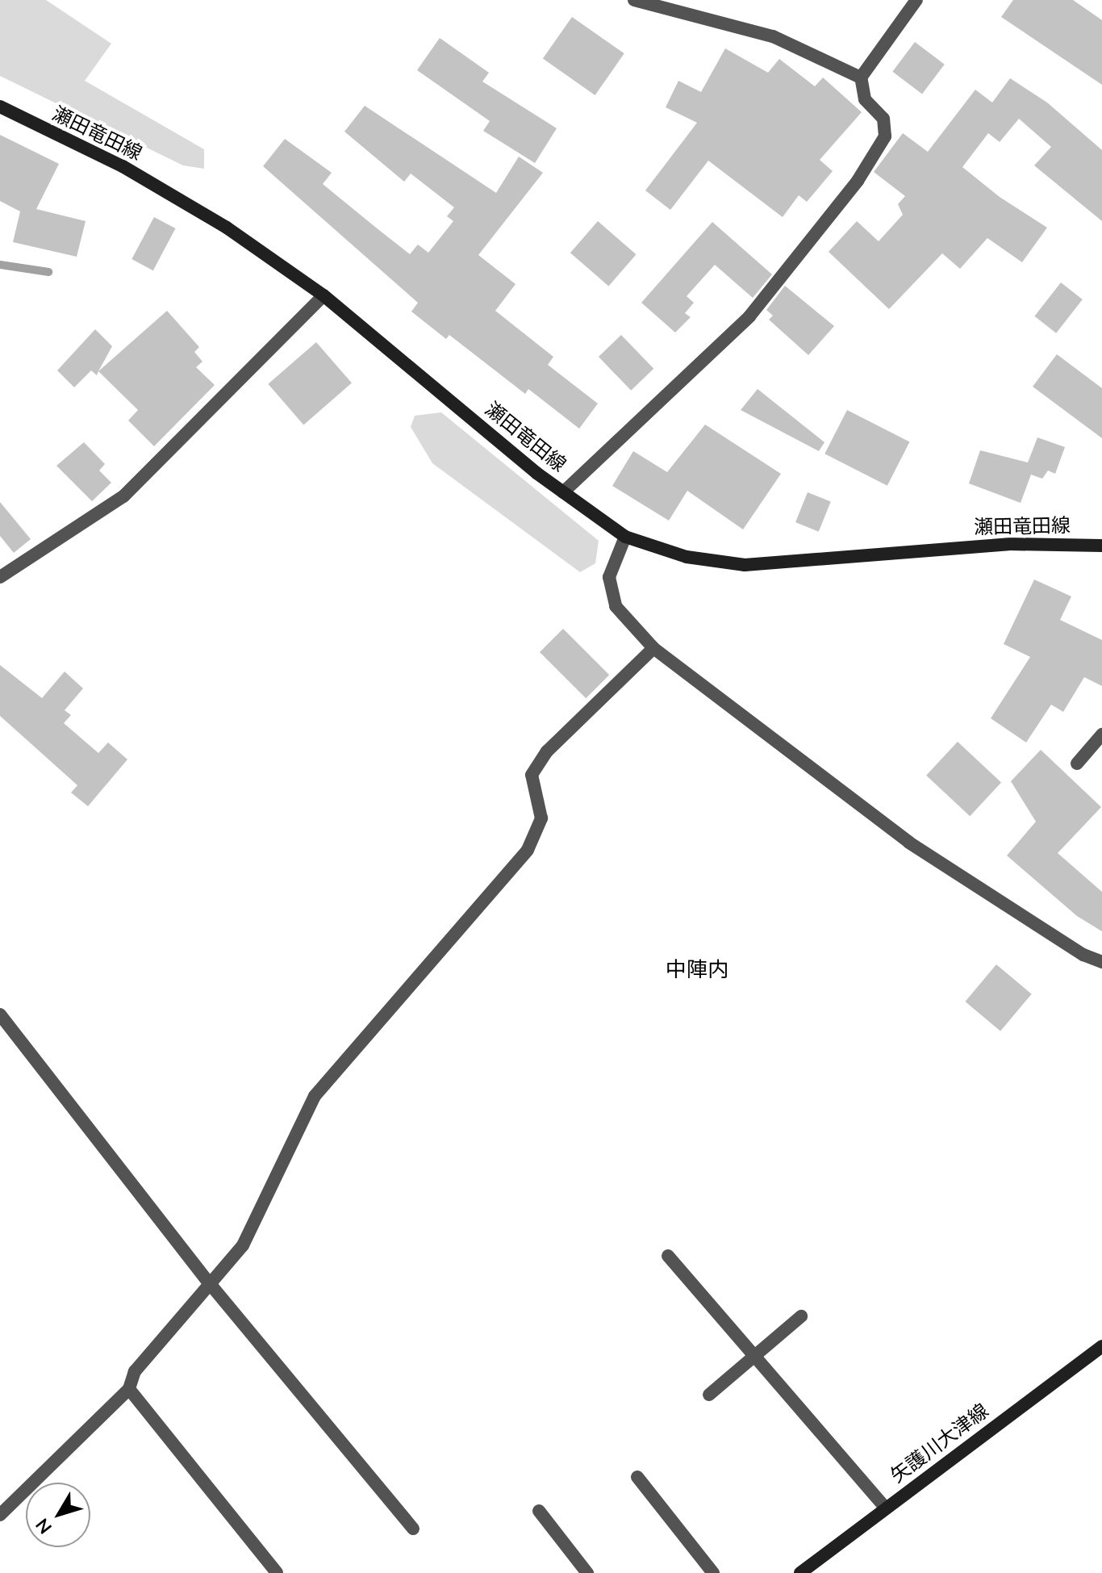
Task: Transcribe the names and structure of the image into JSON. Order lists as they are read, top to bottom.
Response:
{
  "streets": {
    "main road": ["瀬田竜田線", "矢護川大津線"]
  },
  "districts": ["中陣内"],
  "north": "bottom left"
}
